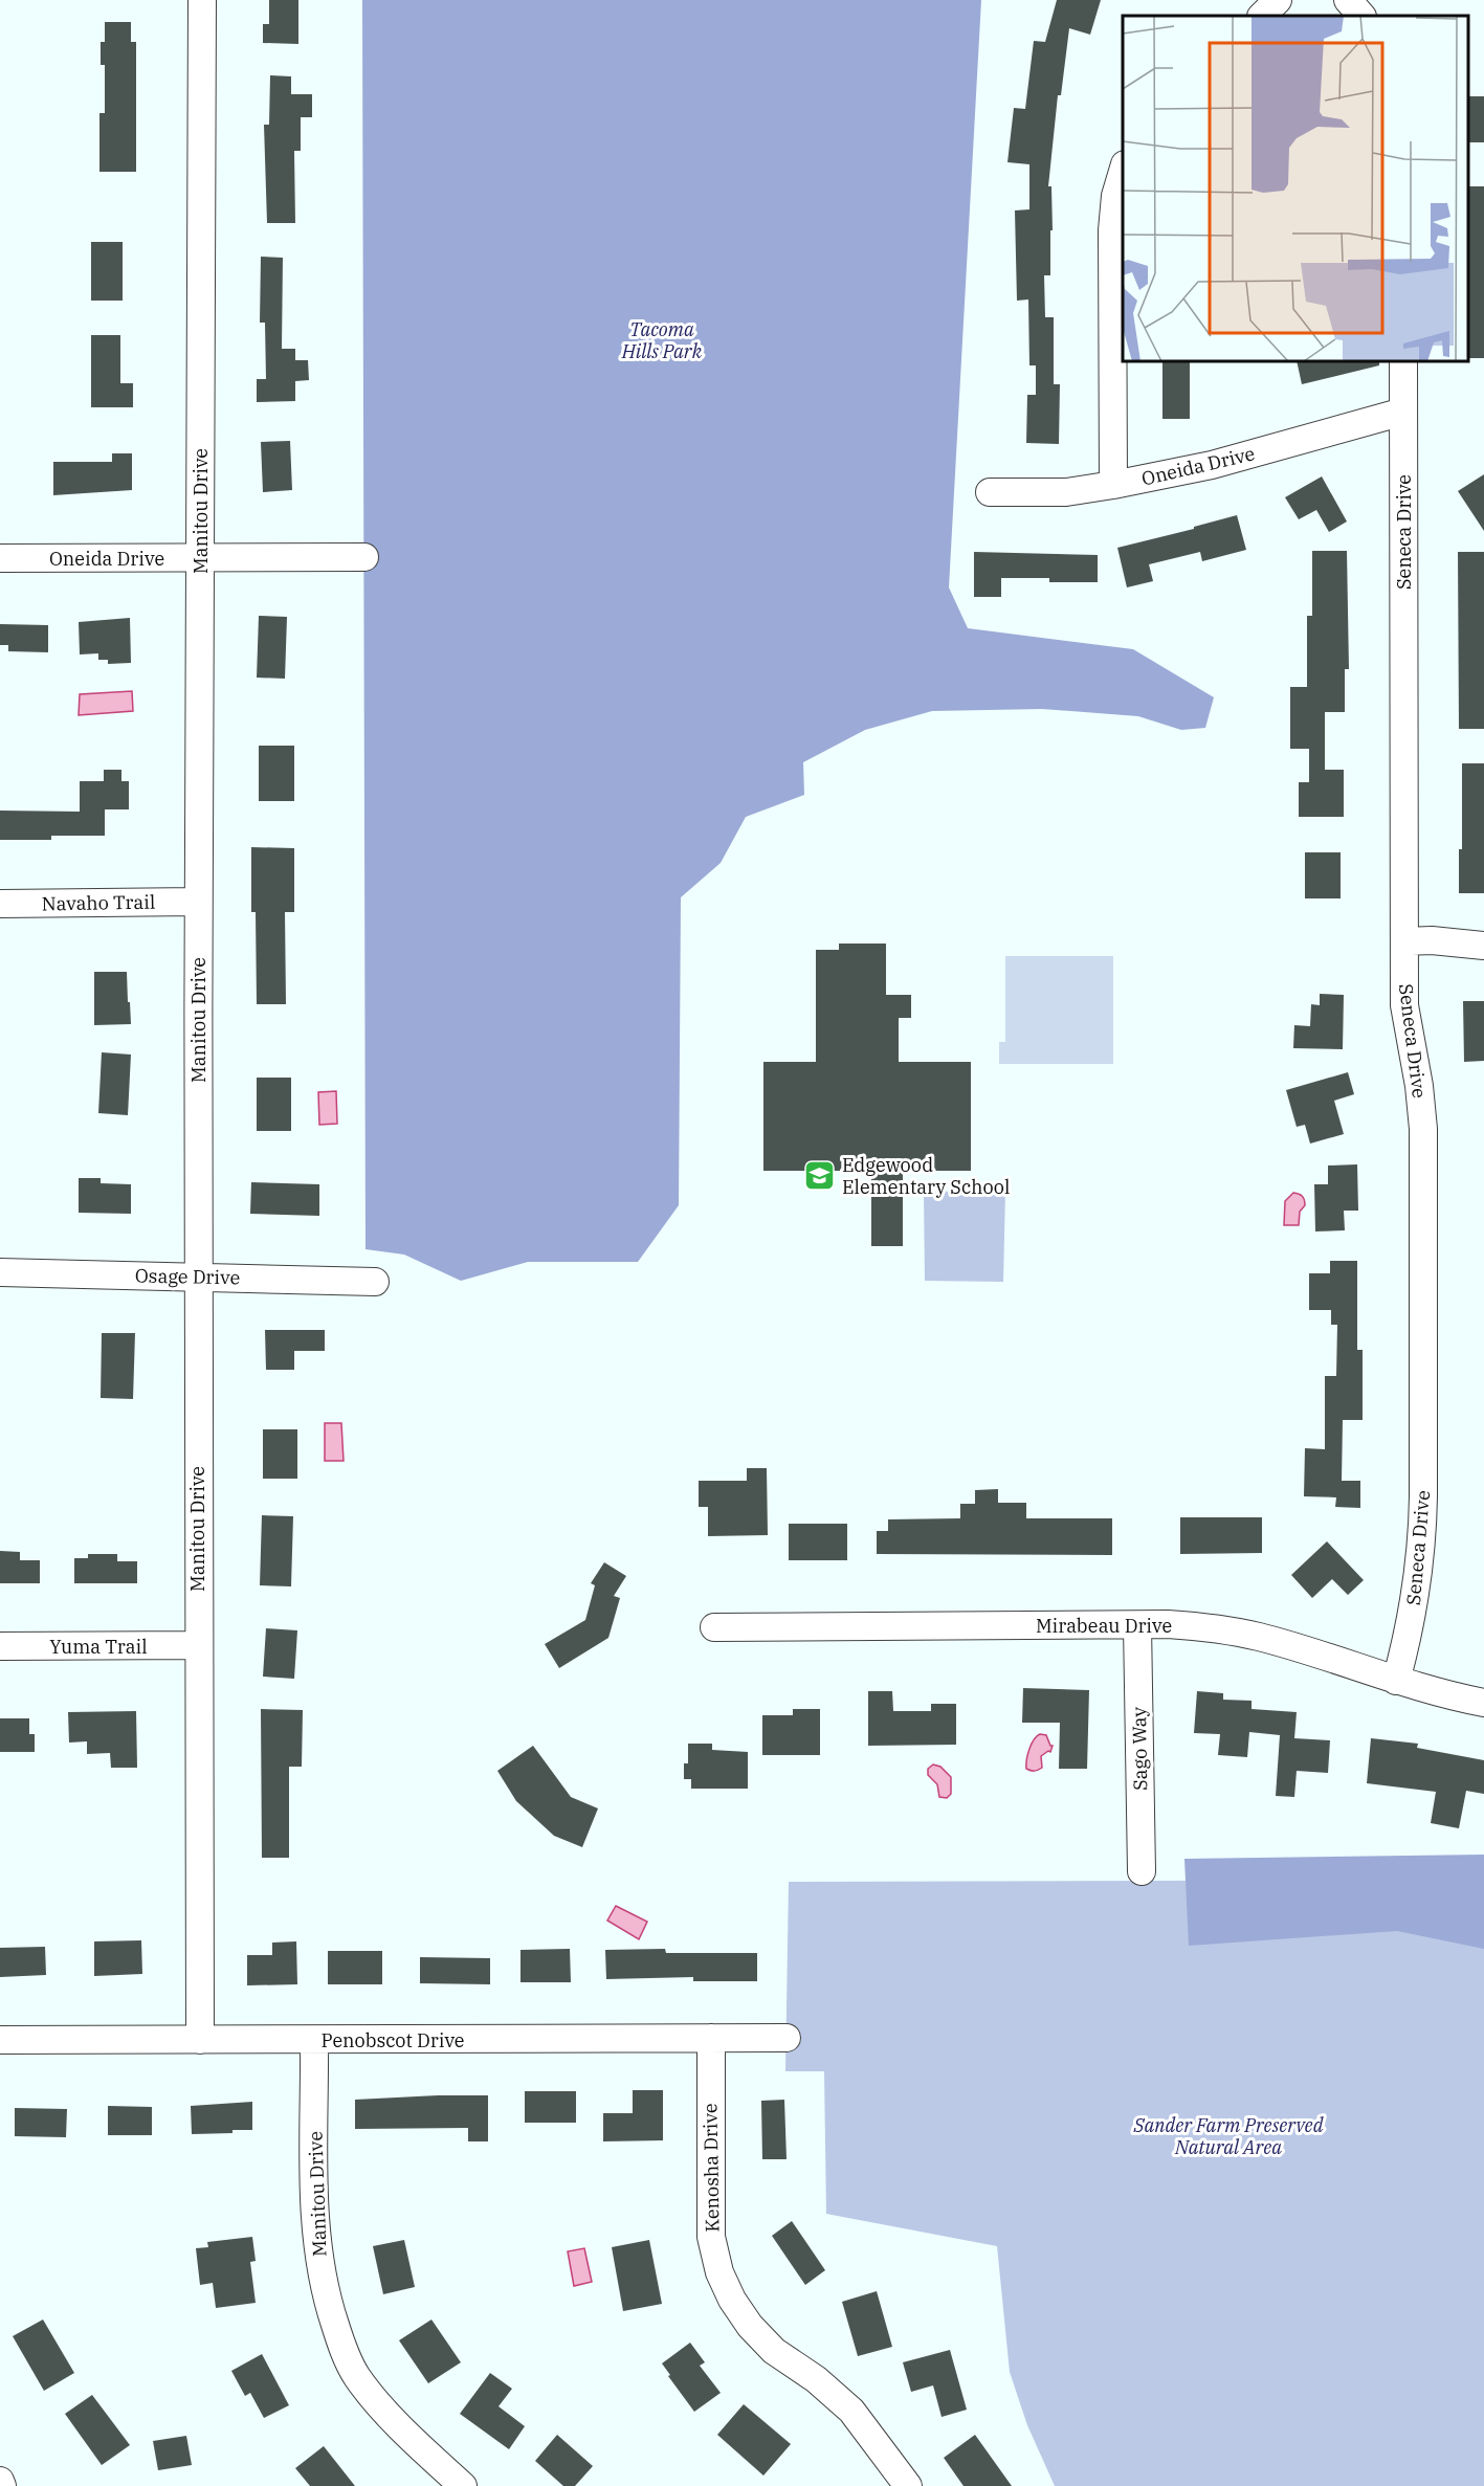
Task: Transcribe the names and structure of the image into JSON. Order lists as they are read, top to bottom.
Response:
{
  "streets": {
    "street": [
      "Oneida Drive",
      "Manitou Drive",
      "Seneca Drive",
      "Navaho Trail",
      "Osage Drive",
      "Mirabeau Drive",
      "Yuma Trail",
      "Sago Way",
      "Penobscot Drive",
      "Kenosha Drive"
    ]
  },
  "crossings": [
    ["Oneida Drive", "Manitou Drive"],
    ["Oneida Drive", "Seneca Drive"],
    ["Manitou Drive", "Navaho Trail"],
    ["Manitou Drive", "Osage Drive"],
    ["Manitou Drive", "Yuma Trail"],
    ["Manitou Drive", "Penobscot Drive"],
    ["Seneca Drive", "Mirabeau Drive"],
    ["Mirabeau Drive", "Sago Way"],
    ["Penobscot Drive", "Kenosha Drive"]
  ],
  "parks": ["Tacoma Hills Park", "Sander Farm Preserved Natural Area"],
  "places": {
    "school or university": ["Edgewood Elementary School"]
  }
}
